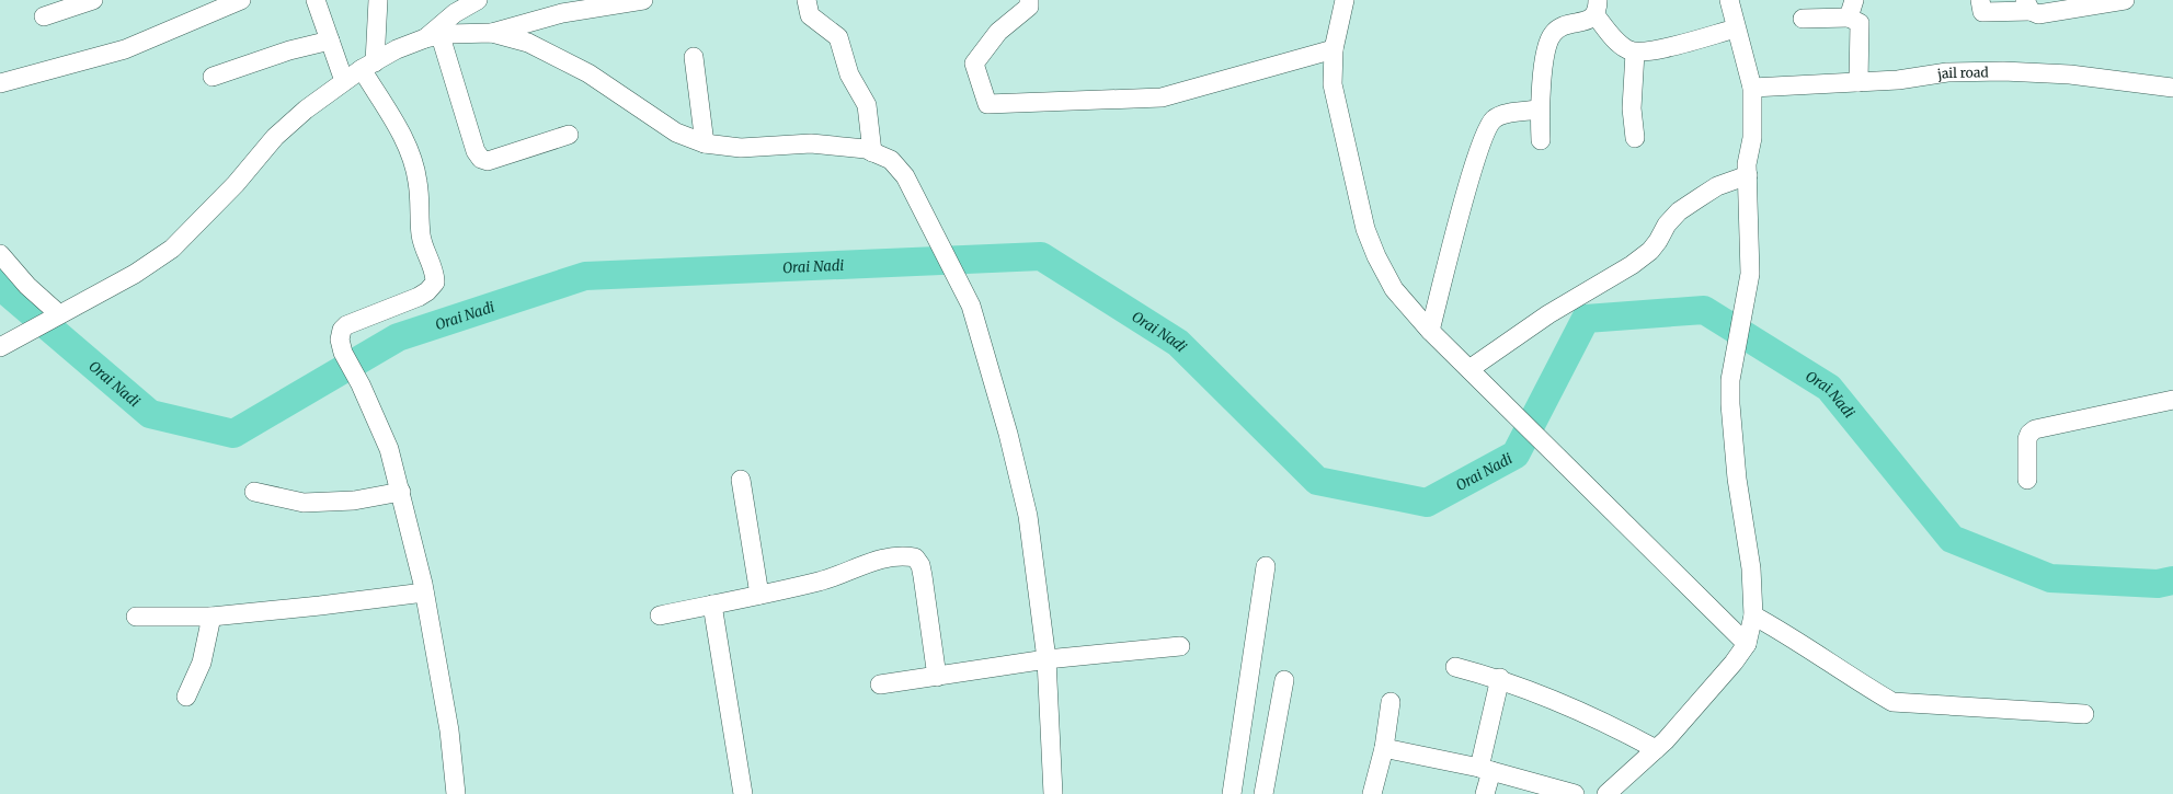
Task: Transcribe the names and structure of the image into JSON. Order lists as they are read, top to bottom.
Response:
{
  "streets": {
    "street": ["jail road"]
  },
  "water": ["Orai Nadi"]
}
